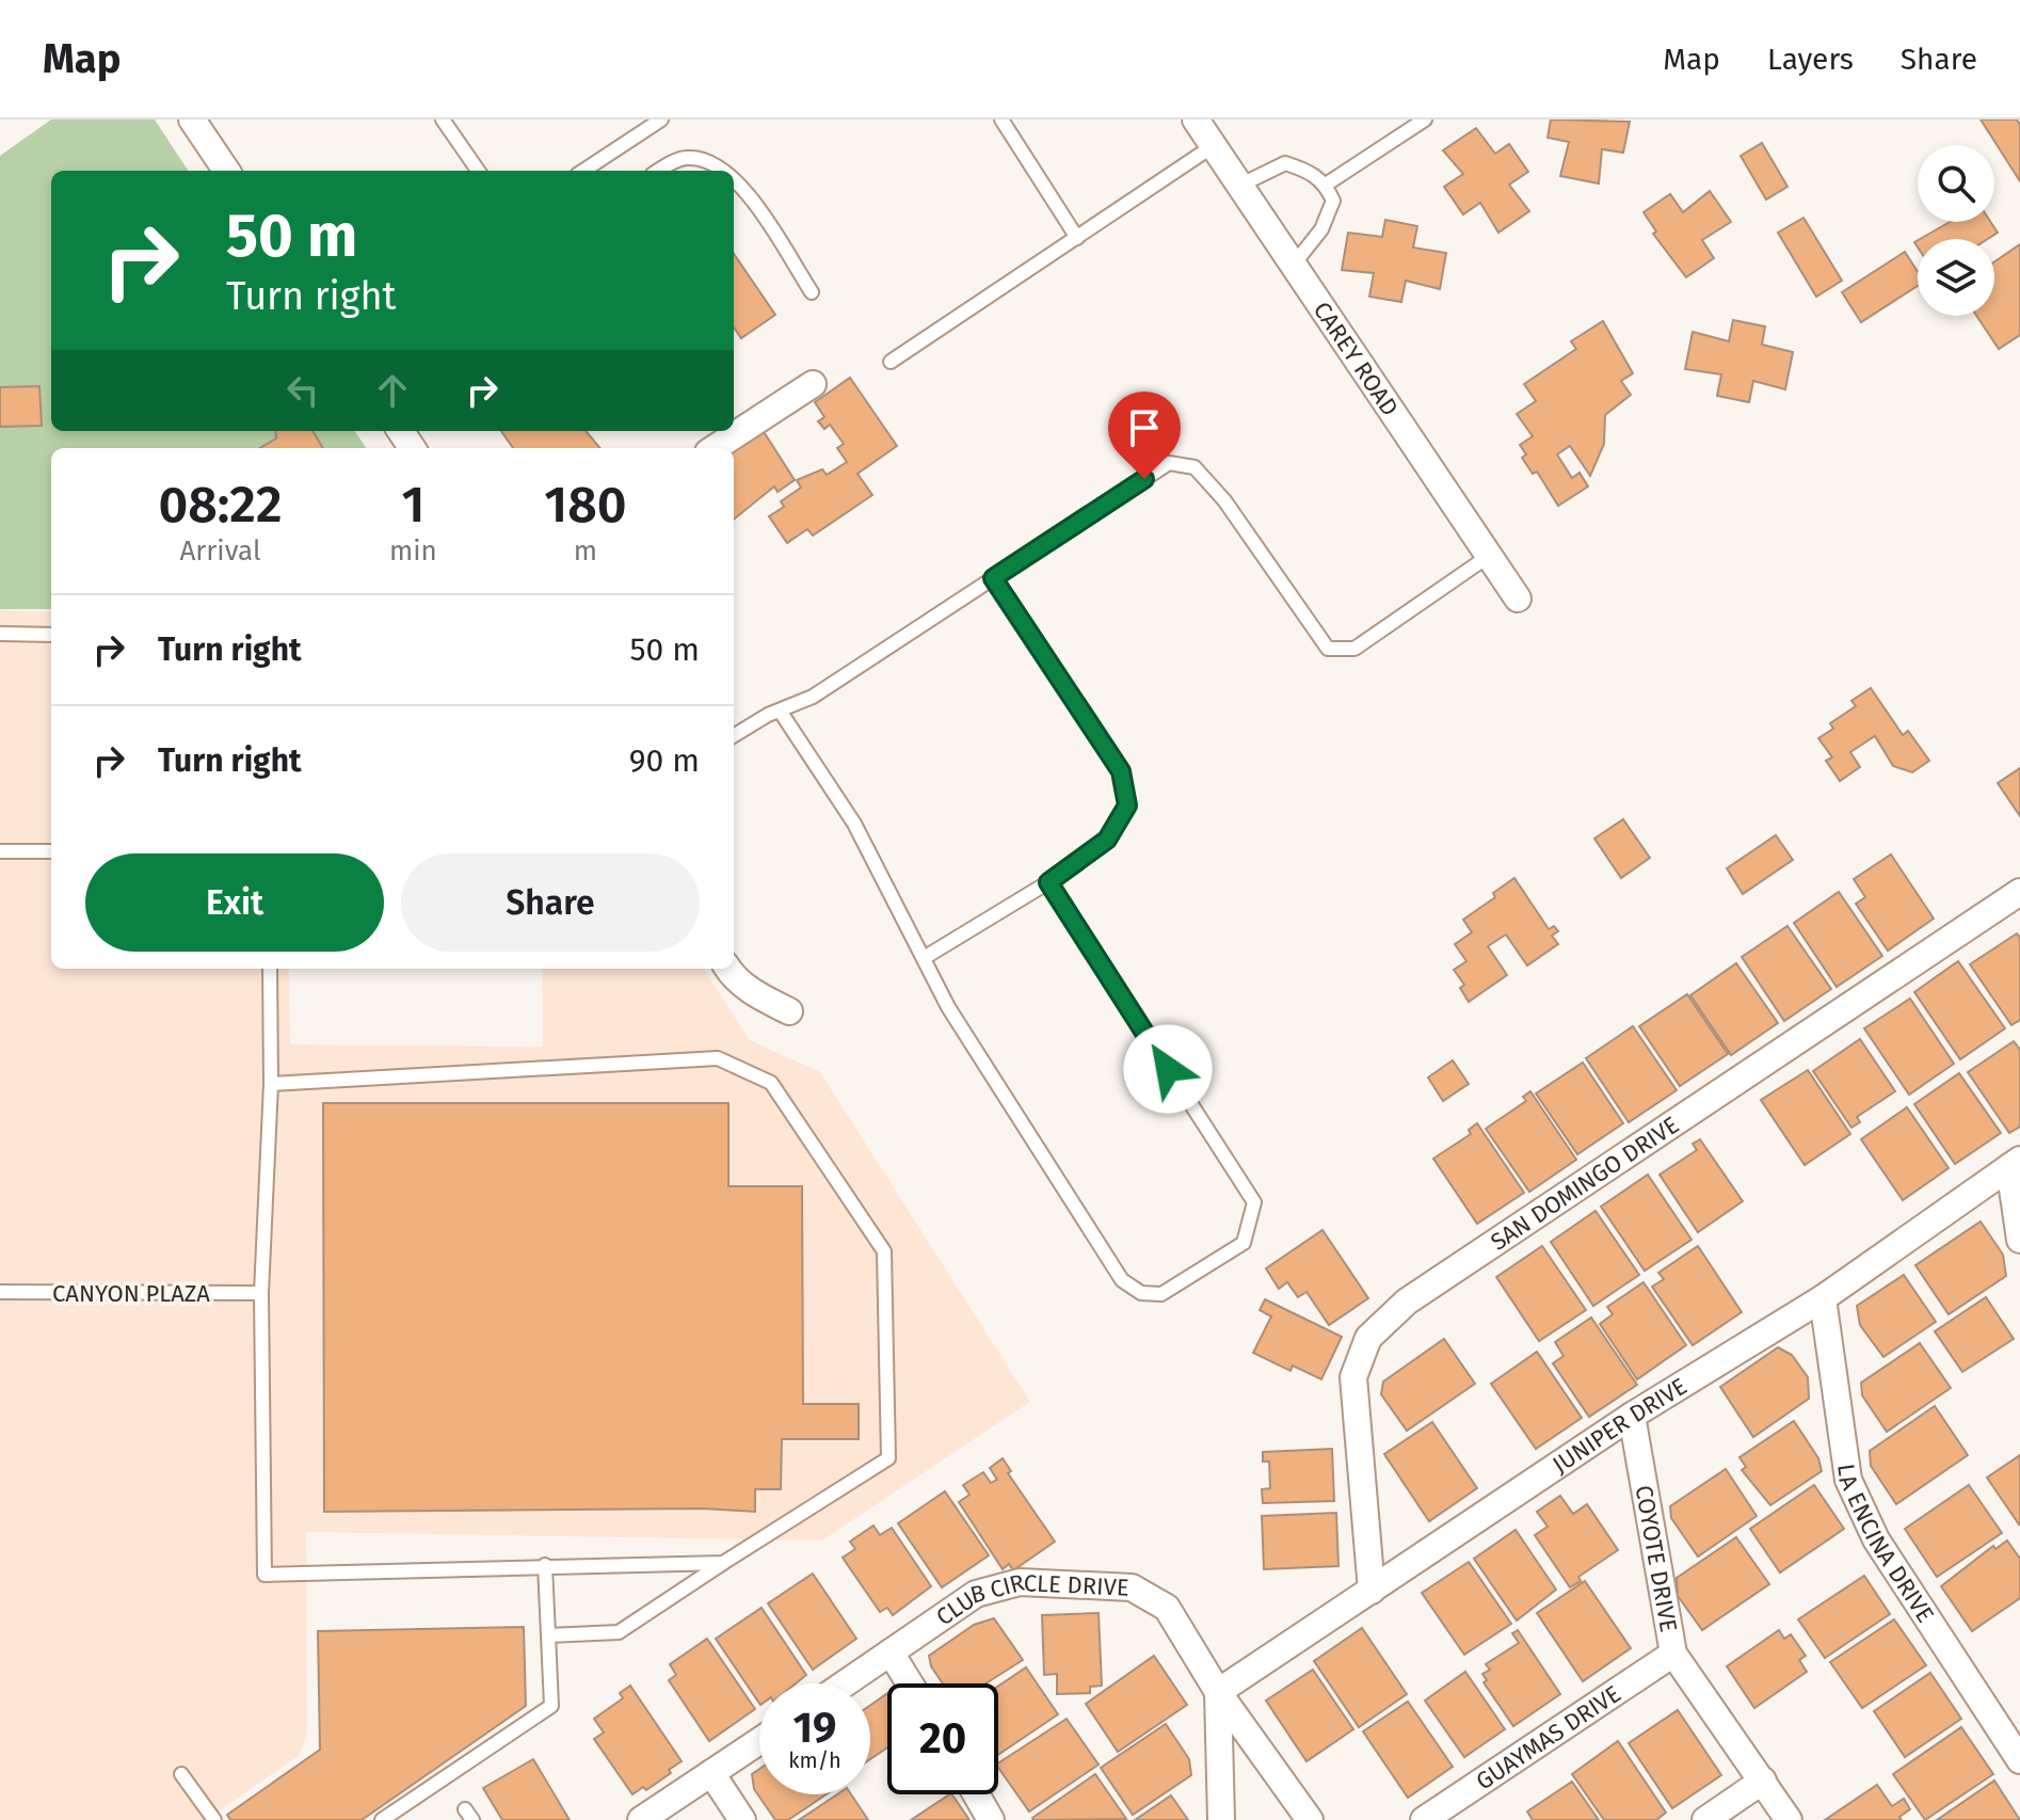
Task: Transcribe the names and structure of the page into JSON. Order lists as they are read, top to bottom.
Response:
{
  "streets": {
    "street": [
      "CAREY ROAD",
      "SAN DOMINGO DRIVE",
      "JUNIPER DRIVE",
      "LA ENCINA DRIVE",
      "COYOTE DRIVE",
      "CLUB CIRCLE DRIVE",
      "GUAYMAS DRIVE"
    ],
    "lane": ["CANYON PLAZA"]
  },
  "crossings": [
    ["SAN DOMINGO DRIVE", "JUNIPER DRIVE"],
    ["JUNIPER DRIVE", "LA ENCINA DRIVE"],
    ["JUNIPER DRIVE", "COYOTE DRIVE"],
    ["JUNIPER DRIVE", "CLUB CIRCLE DRIVE"],
    ["COYOTE DRIVE", "GUAYMAS DRIVE"]
  ],
  "page": {
    "header": "Map",
    "nav": ["Map", "Layers", "Share"],
    "turn": ["50 m", "Turn right"],
    "eta": [
      "08:22",
      "Arrival",
      "1",
      "min",
      "180",
      "m"
    ],
    "list": [
      {
        "name": "Turn right",
        "value": "50 m"
      },
      {
        "name": "Turn right",
        "value": "90 m"
      }
    ],
    "buttons": ["Exit", "Share"],
    "speed": "19 km/h",
    "limit": "20"
  }
}
